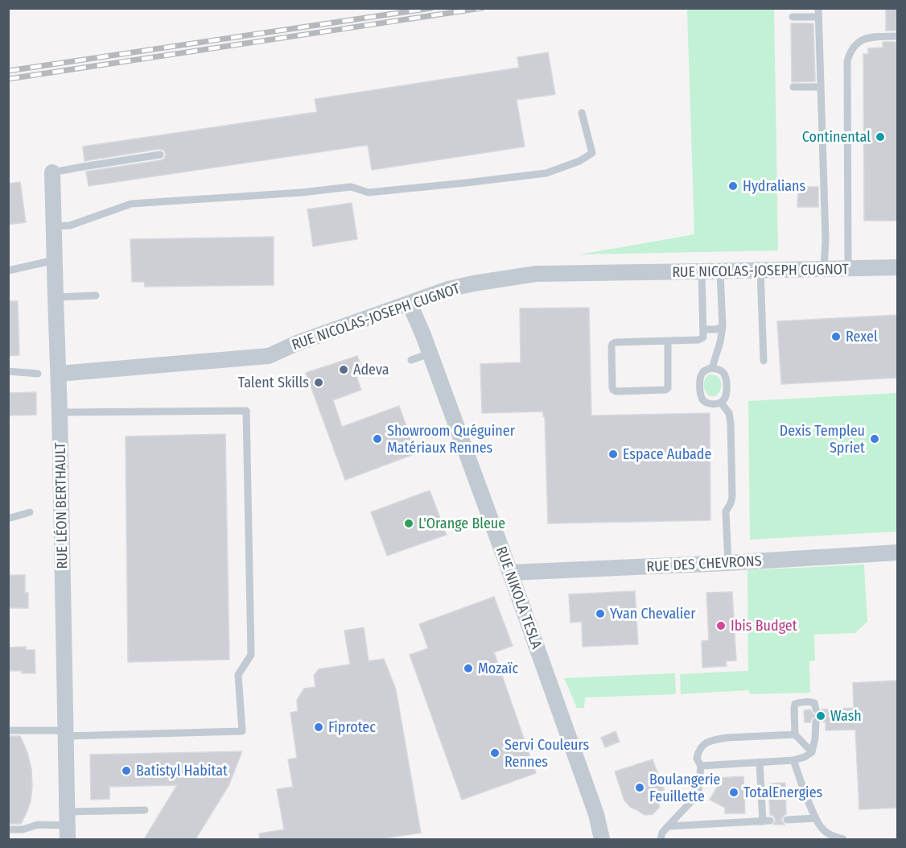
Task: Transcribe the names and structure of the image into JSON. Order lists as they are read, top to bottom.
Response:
{
  "streets": {
    "street": [
      "RUE NICOLAS-JOSEPH CUGNOT",
      "RUE LÉON BERTHAULT",
      "RUE DES CHEVRONS",
      "RUE NIKOLA TESLA"
    ]
  },
  "crossings": [
    ["RUE NICOLAS-JOSEPH CUGNOT", "RUE LÉON BERTHAULT"],
    ["RUE NICOLAS-JOSEPH CUGNOT", "RUE NIKOLA TESLA"],
    ["RUE DES CHEVRONS", "RUE NIKOLA TESLA"]
  ],
  "places": [
    "Continental",
    "Hydralians",
    "Rexel",
    "Adeva",
    "Talent Skills",
    "Showroom Quéguiner Matériaux Rennes",
    "Dexis Templeu Spriet",
    "Espace Aubade",
    "L'Orange Bleue",
    "Yvan Chevalier",
    "Ibis Budget",
    "Mozaïc",
    "Wash",
    "Fiprotec",
    "Servi Couleurs Rennes",
    "Batistyl Habitat",
    "Boulangerie Feuillette",
    "TotalEnergies"
  ]
}
